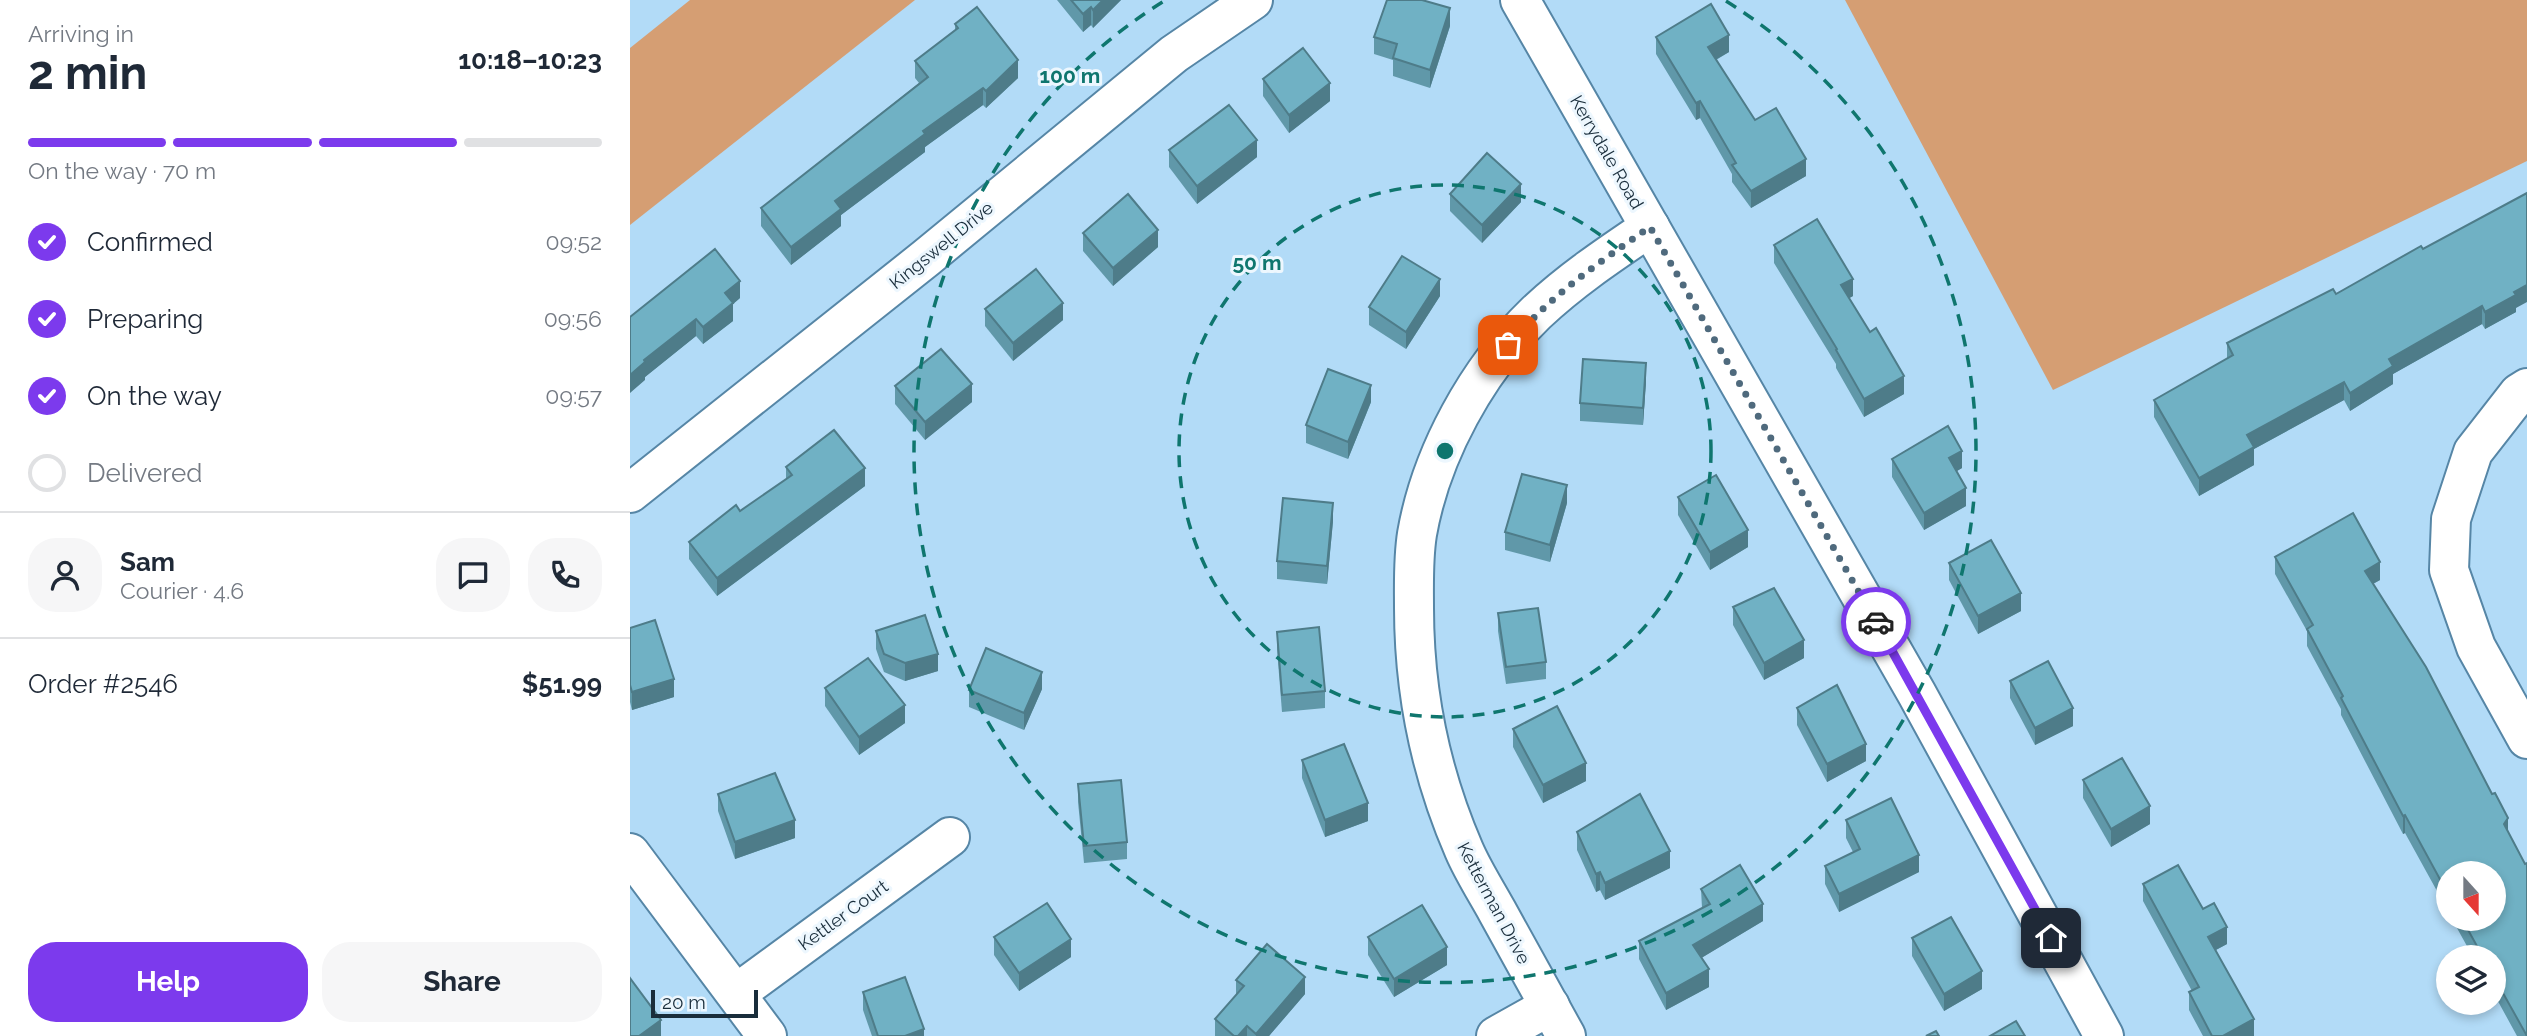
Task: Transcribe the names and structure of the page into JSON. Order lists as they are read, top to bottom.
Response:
{
  "streets": {
    "street": [
      "Kerrydale Road",
      "Kingswell Drive",
      "Ketterman Drive",
      "Kettler Court"
    ]
  },
  "crossings": [
    ["Kerrydale Road", "Ketterman Drive"]
  ],
  "scale_bar": "20 m",
  "north": "bottom",
  "page": {
    "heading": ["2 min", "Arriving in", "10:18–10:23"],
    "panel": [
      "Sam",
      "Courier · 4.6",
      "Order #2546",
      "$51.99"
    ],
    "bar": "On the way · 70 m",
    "list": [
      ["Confirmed", "09:52"],
      ["Preparing", "09:56"],
      ["On the way", "09:57"],
      "Delivered"
    ],
    "buttons": ["Help", "Share"],
    "scale": "20 m"
  },
  "rings": ["100 m", "50 m"]
}
